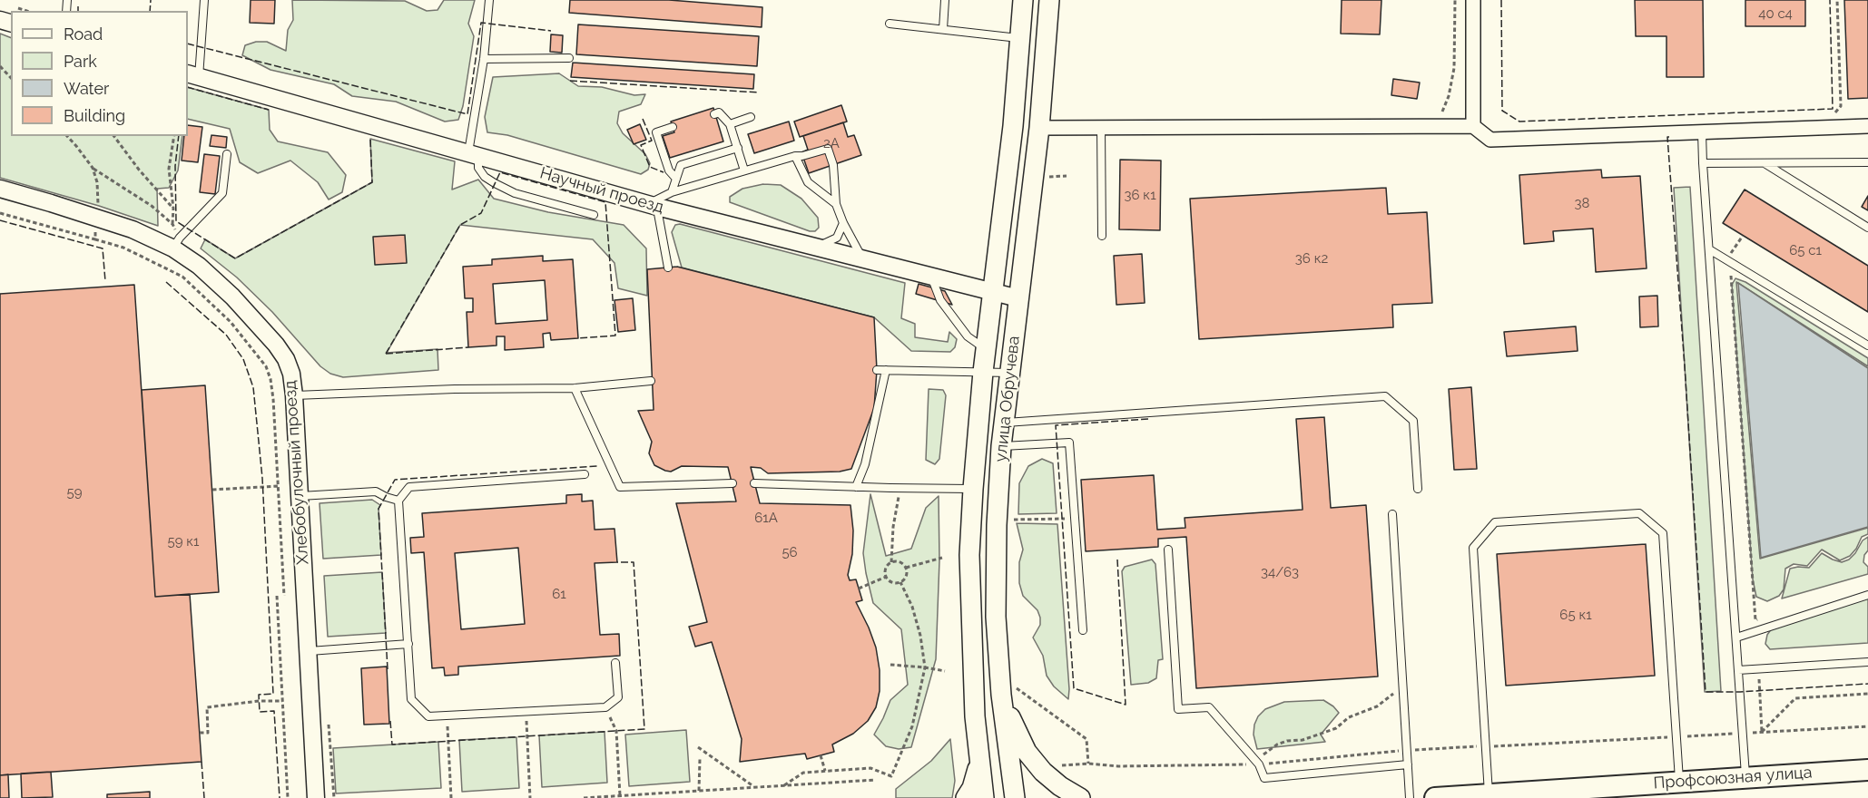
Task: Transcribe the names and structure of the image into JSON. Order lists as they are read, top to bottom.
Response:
{
  "streets": {
    "main road": ["улица Обручева", "Профсоюзная улица"],
    "street": ["Научный проезд", "Хлебобулочный проезд"]
  },
  "crossings": [
    ["Научный проезд", "улица Обручева"]
  ],
  "house_numbers": [
    "40 с4",
    "2А",
    "36 к1",
    "38",
    "65 с1",
    "36 к2",
    "59",
    "61А",
    "59 к1",
    "56",
    "34/63",
    "61",
    "65 к1"
  ],
  "legend": [
    "Road",
    "Park",
    "Water",
    "Building"
  ]
}
